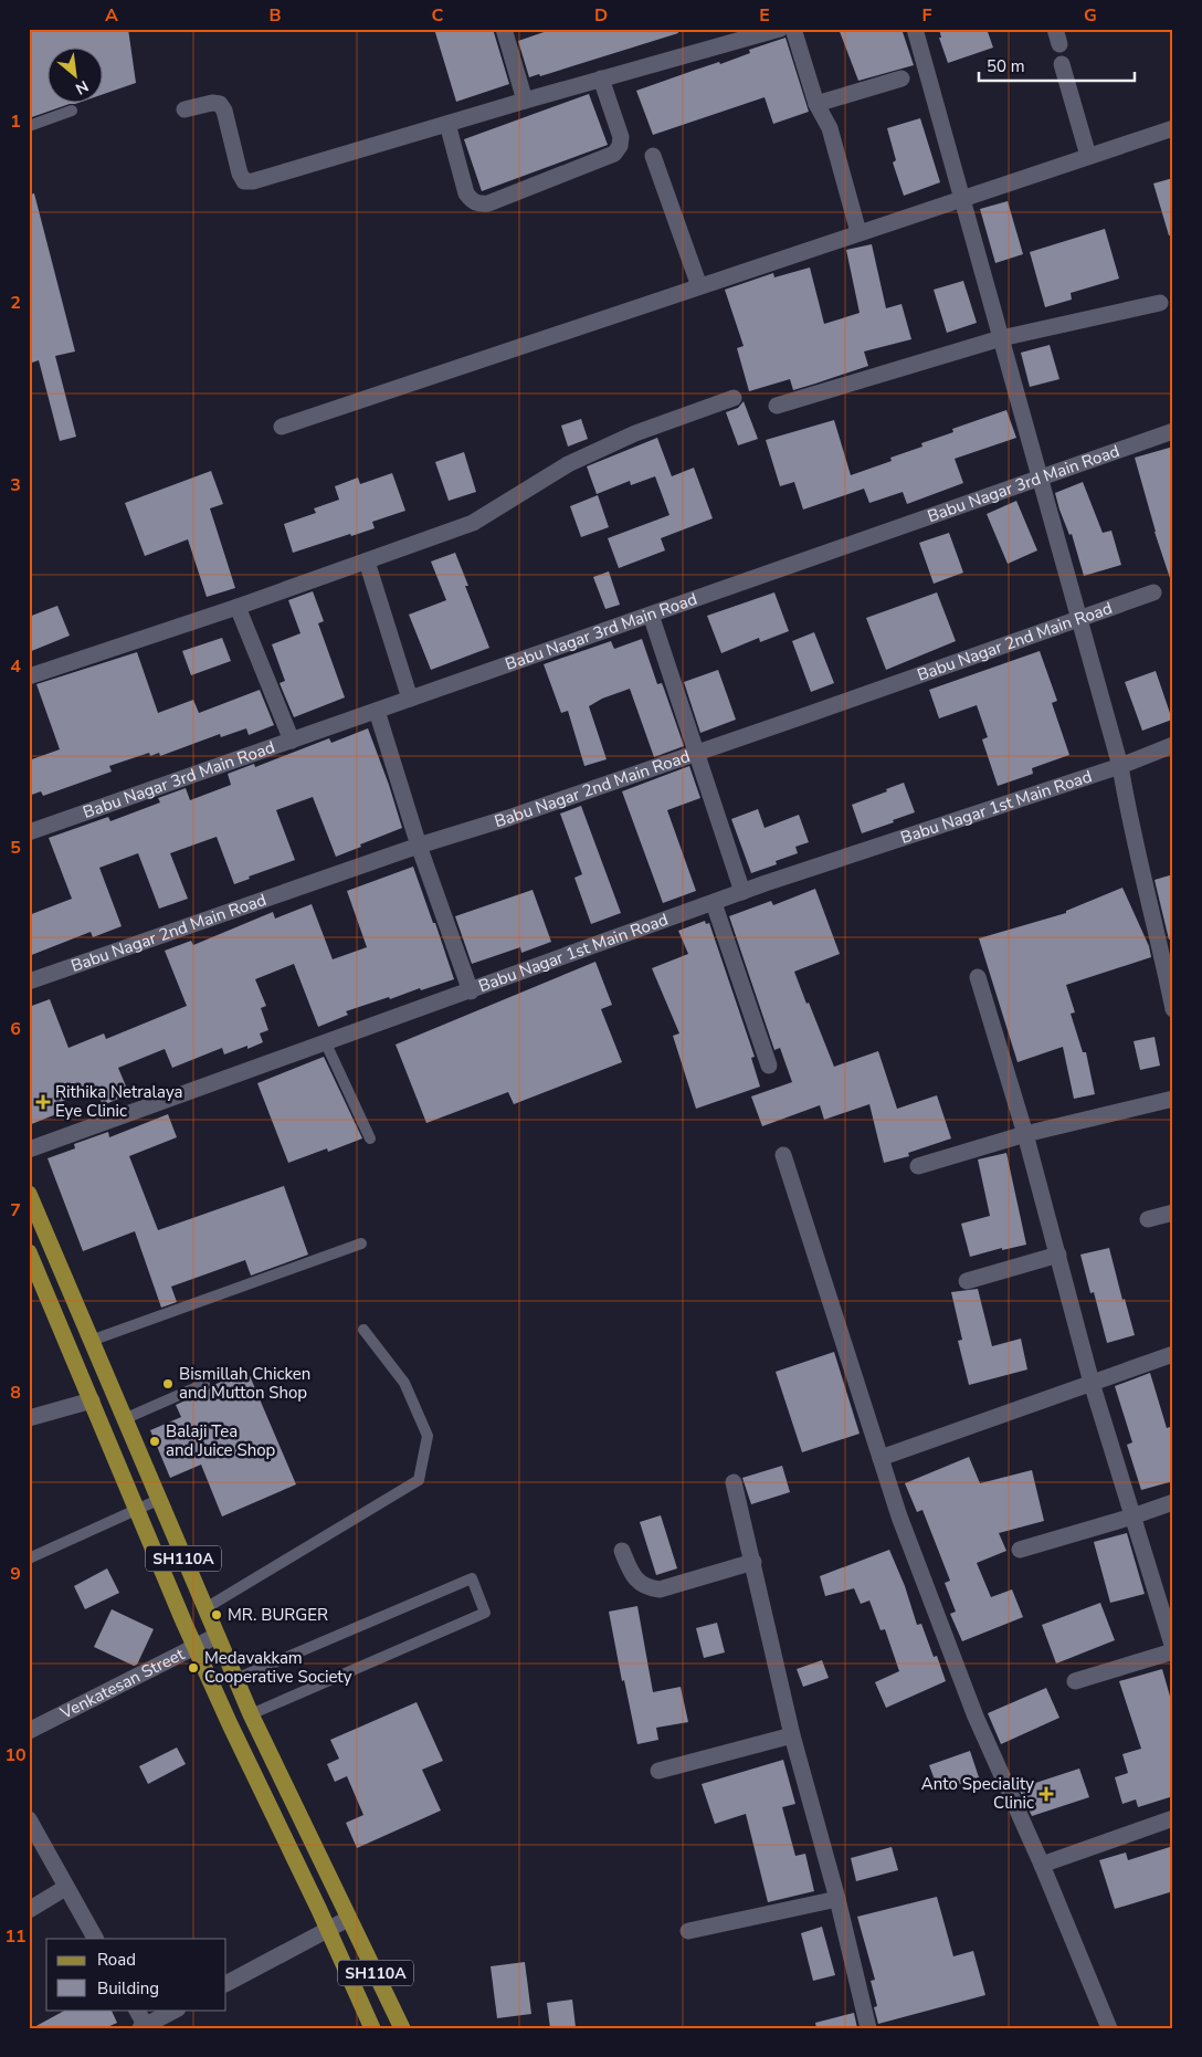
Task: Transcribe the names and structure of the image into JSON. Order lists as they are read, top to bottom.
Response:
{
  "streets": {
    "main road": ["SH110A"],
    "street": [
      "Babu Nagar 3rd Main Road",
      "Babu Nagar 2nd Main Road",
      "Babu Nagar 1st Main Road",
      "Venkatesan Street"
    ]
  },
  "crossings": [
    ["SH110A", "Venkatesan Street"]
  ],
  "places": {
    "health": ["Rithika Netralaya Eye Clinic", "Anto Speciality Clinic"],
    "other": [
      "Bismillah Chicken and Mutton Shop",
      "Balaji Tea and Juice Shop",
      "MR. BURGER",
      "Medavakkam Cooperative Society"
    ]
  },
  "legend": ["Road", "Building"],
  "scale_bar": "50 m",
  "north": "bottom right",
  "grid": {
    "columns": [
      "A",
      "B",
      "C",
      "D",
      "E",
      "F",
      "G"
    ],
    "rows": [
      "1",
      "2",
      "3",
      "4",
      "5",
      "6",
      "7",
      "8",
      "9",
      "10",
      "11"
    ]
  }
}
